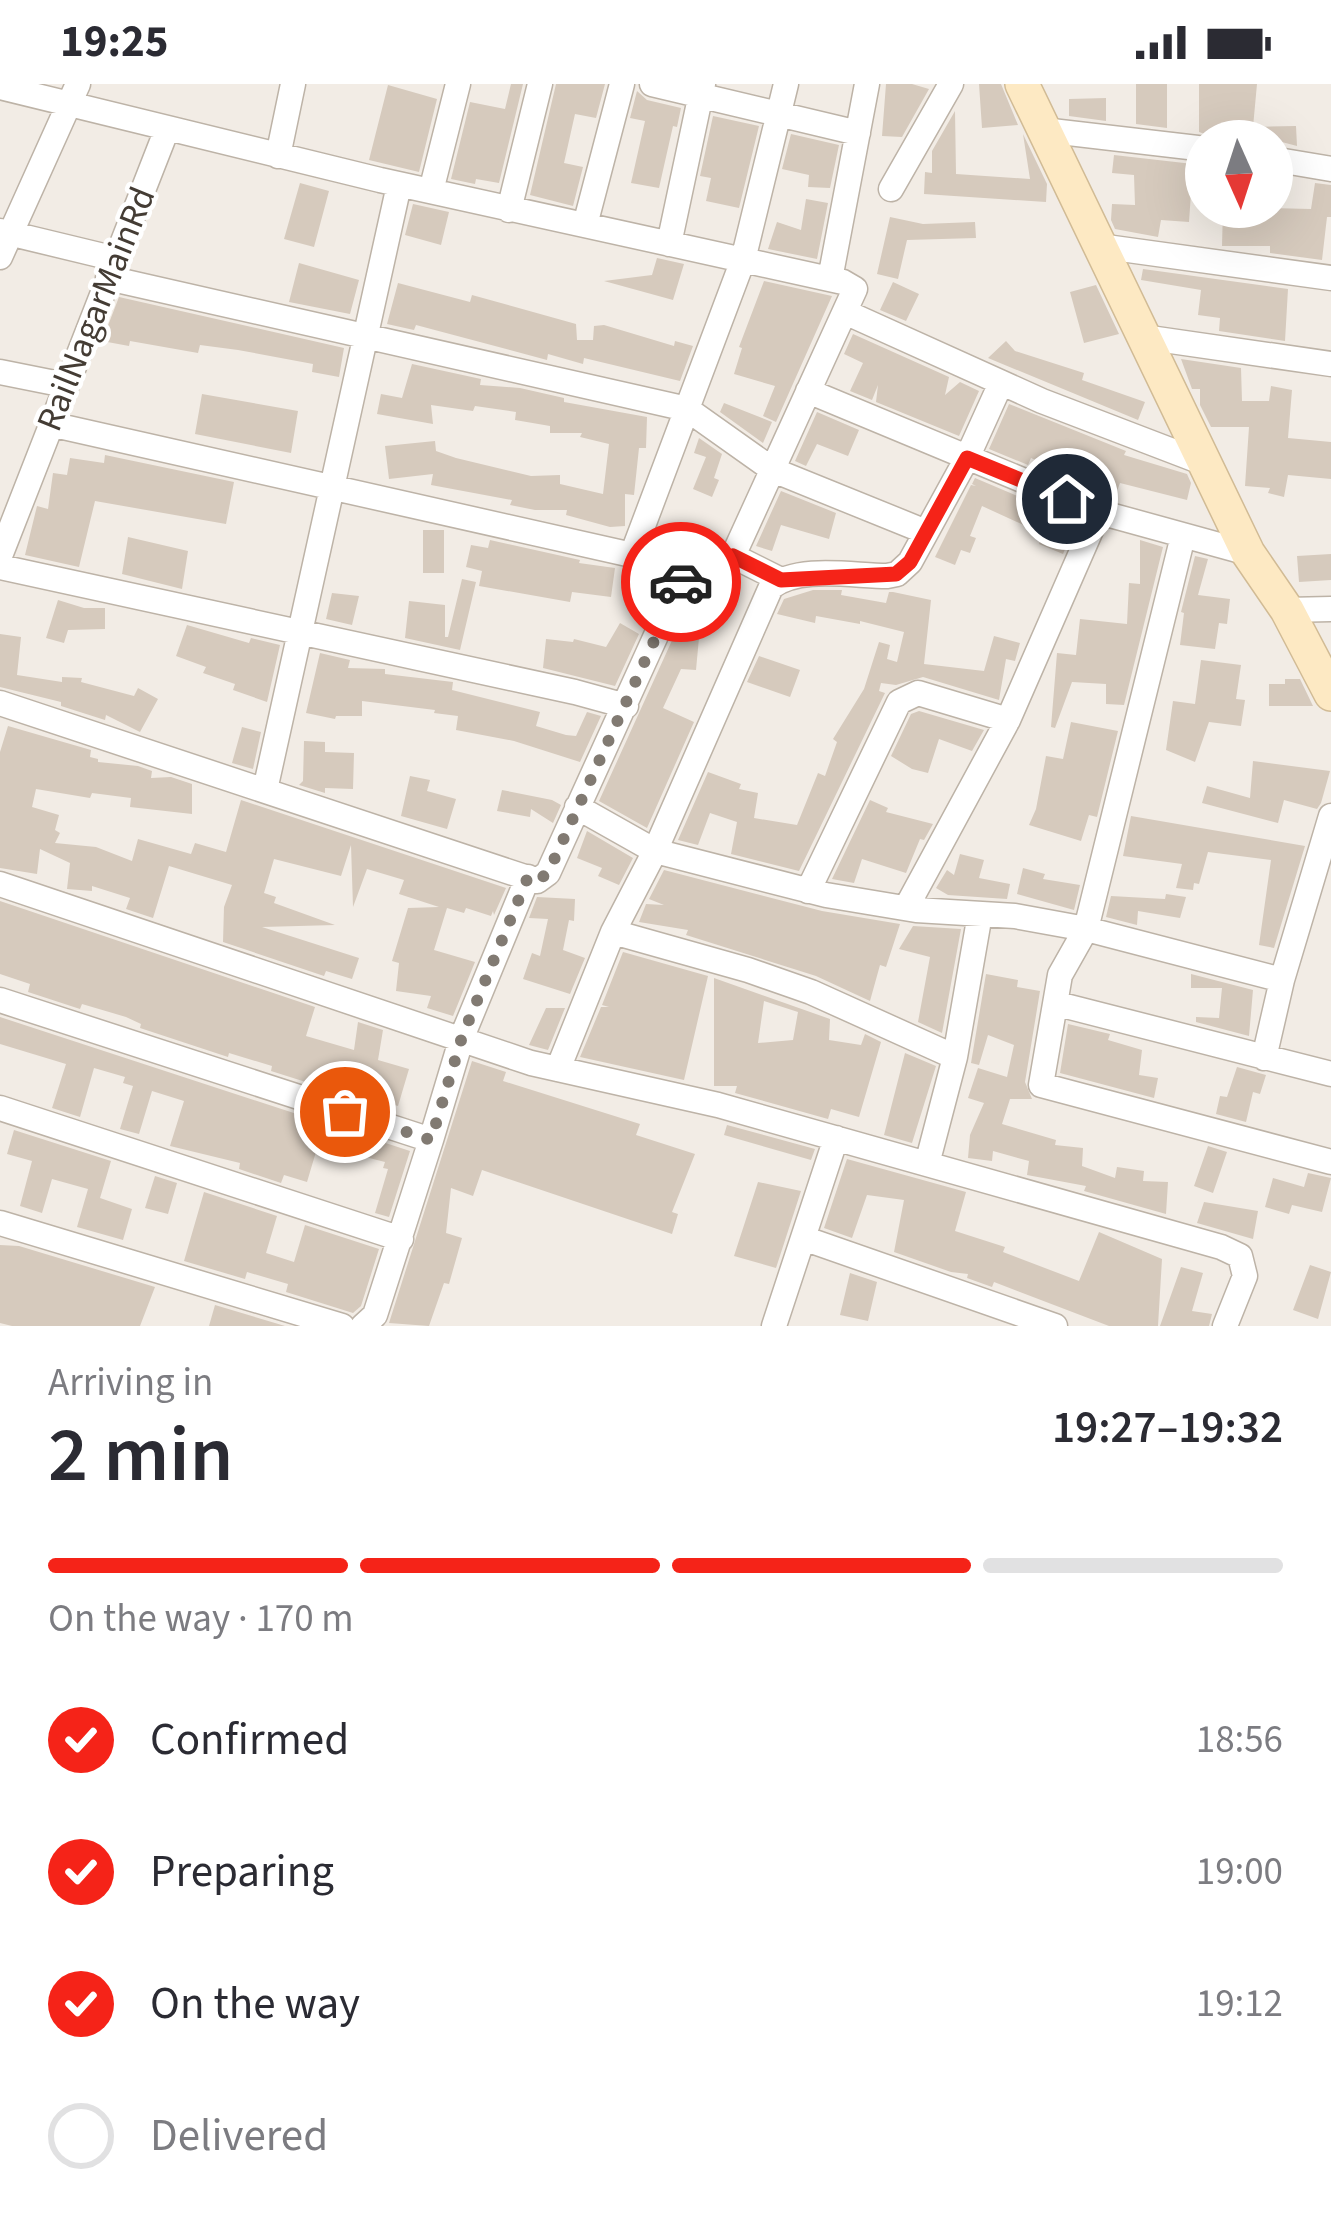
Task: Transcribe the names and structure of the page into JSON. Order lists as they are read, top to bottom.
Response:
{
  "streets": {
    "street": ["RailNagarMainRd"]
  },
  "north": "bottom",
  "page": {
    "status": "19:25",
    "heading": ["2 min", "Arriving in", "19:27–19:32"],
    "bar": "On the way · 170 m",
    "list": [
      ["Confirmed", "18:56"],
      ["Preparing", "19:00"],
      ["On the way", "19:12"],
      "Delivered"
    ]
  }
}
